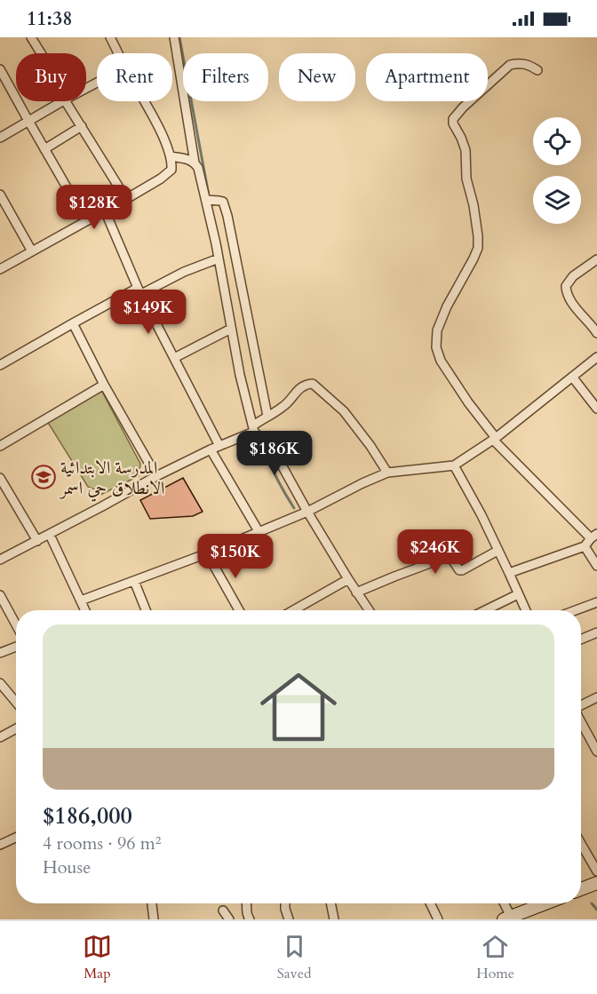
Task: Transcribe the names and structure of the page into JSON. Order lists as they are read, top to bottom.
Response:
{
  "places": {
    "school or university": ["المدرسة الابتدائية الانطلاق حي اسمر"]
  },
  "page": {
    "status": "11:38",
    "chip": [
      "Buy",
      "Rent",
      "Filters",
      "New",
      "Apartment"
    ],
    "price": [
      "$128K",
      "$149K",
      "$186K",
      "$246K",
      "$150K"
    ],
    "list": [
      {
        "name": "$186,000",
        "note": "4 rooms · 96 m² · House"
      }
    ],
    "tabs": ["Map", "Saved", "Home"]
  }
}
